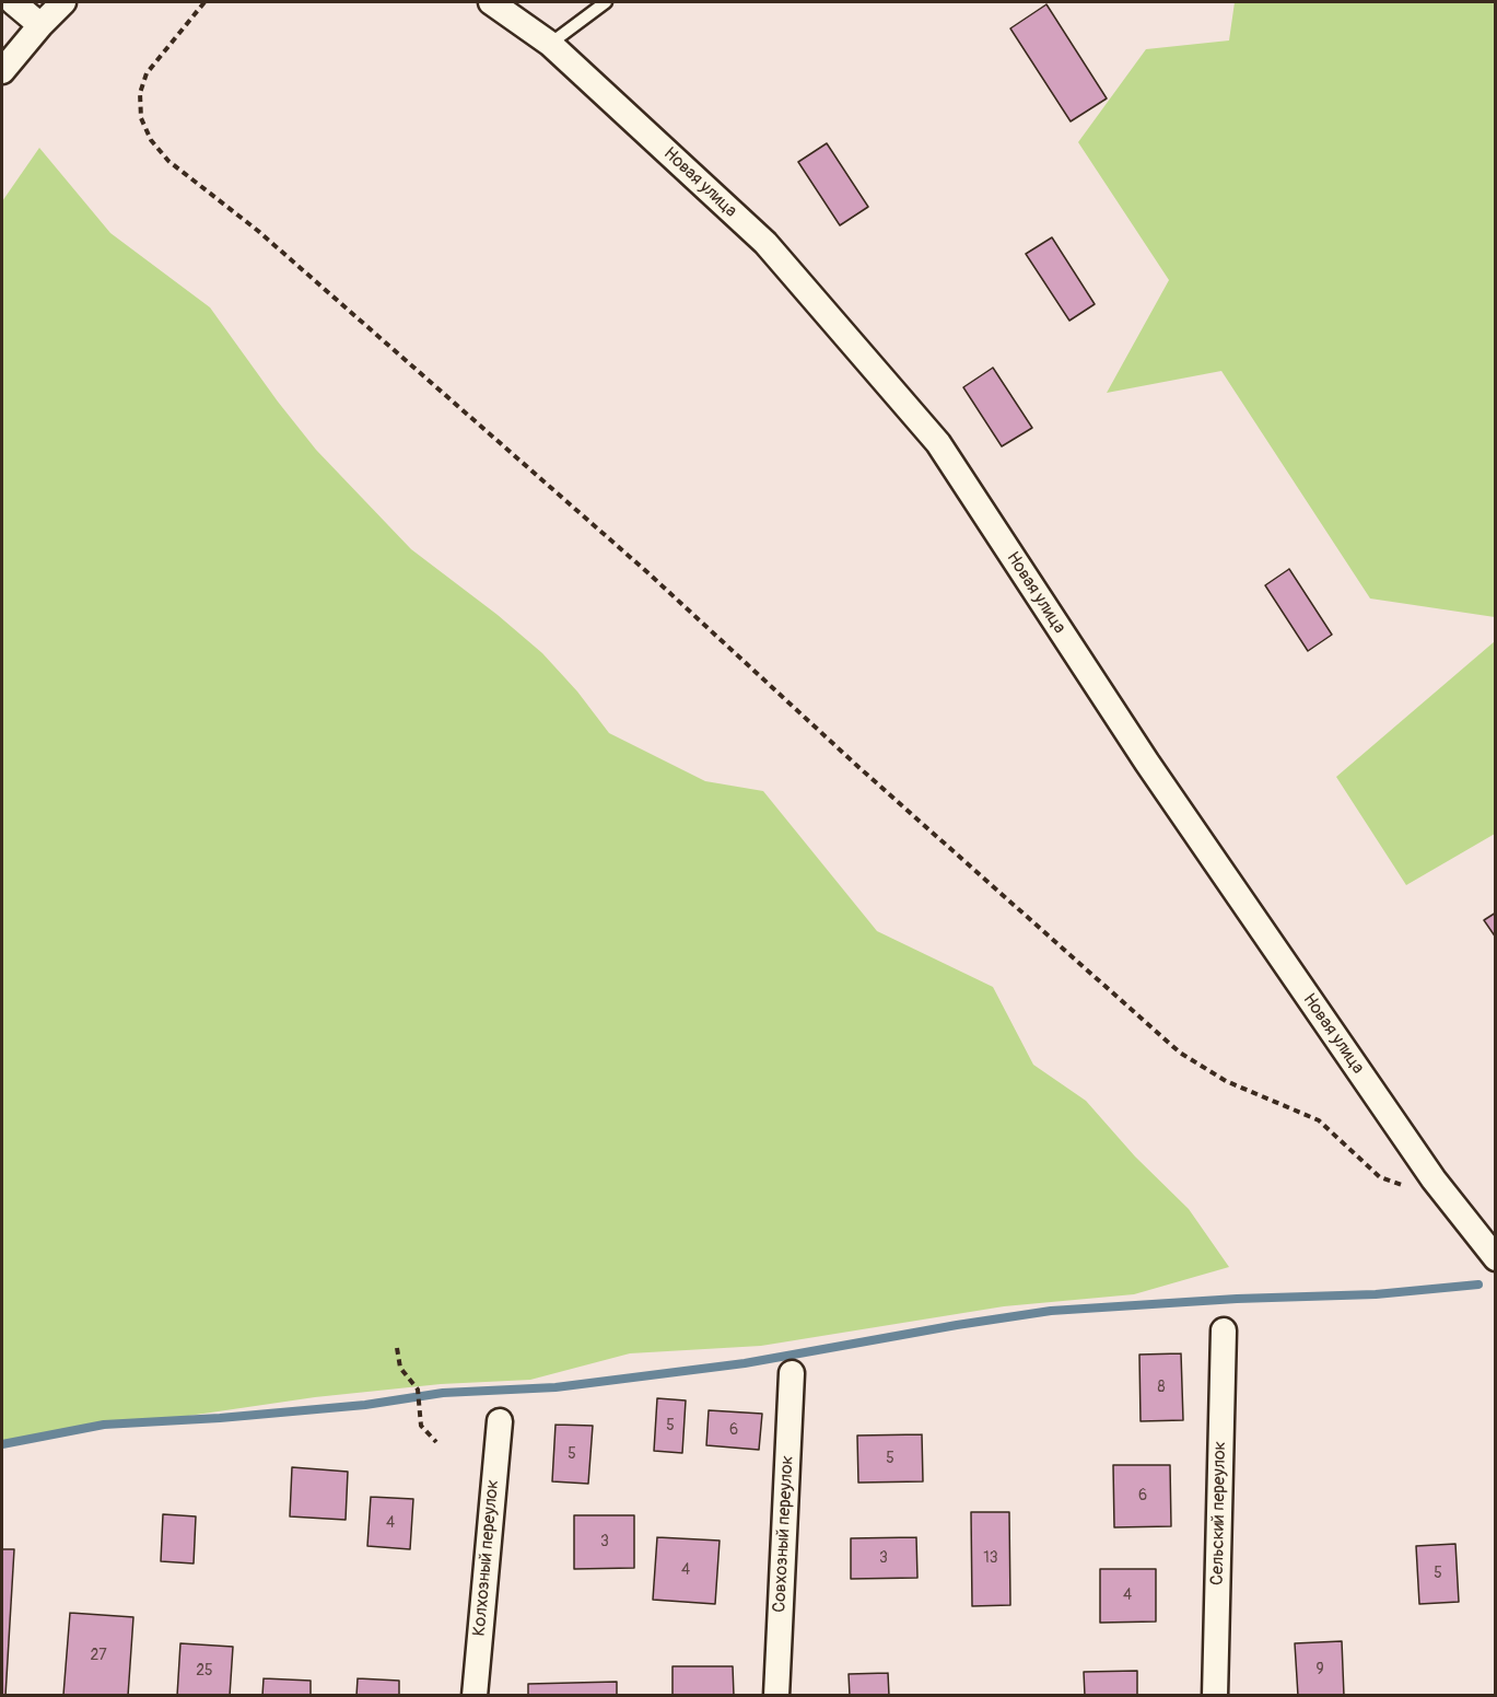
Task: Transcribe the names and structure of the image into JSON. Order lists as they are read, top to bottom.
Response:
{
  "streets": {
    "street": [
      "Новая улица",
      "Сельский переулок",
      "Совхозный переулок",
      "Колхозный переулок"
    ]
  },
  "house_numbers": [
    "8",
    "5",
    "6",
    "5",
    "5",
    "6",
    "4",
    "3",
    "3",
    "13",
    "4",
    "5",
    "4",
    "27",
    "9",
    "25"
  ]
}
